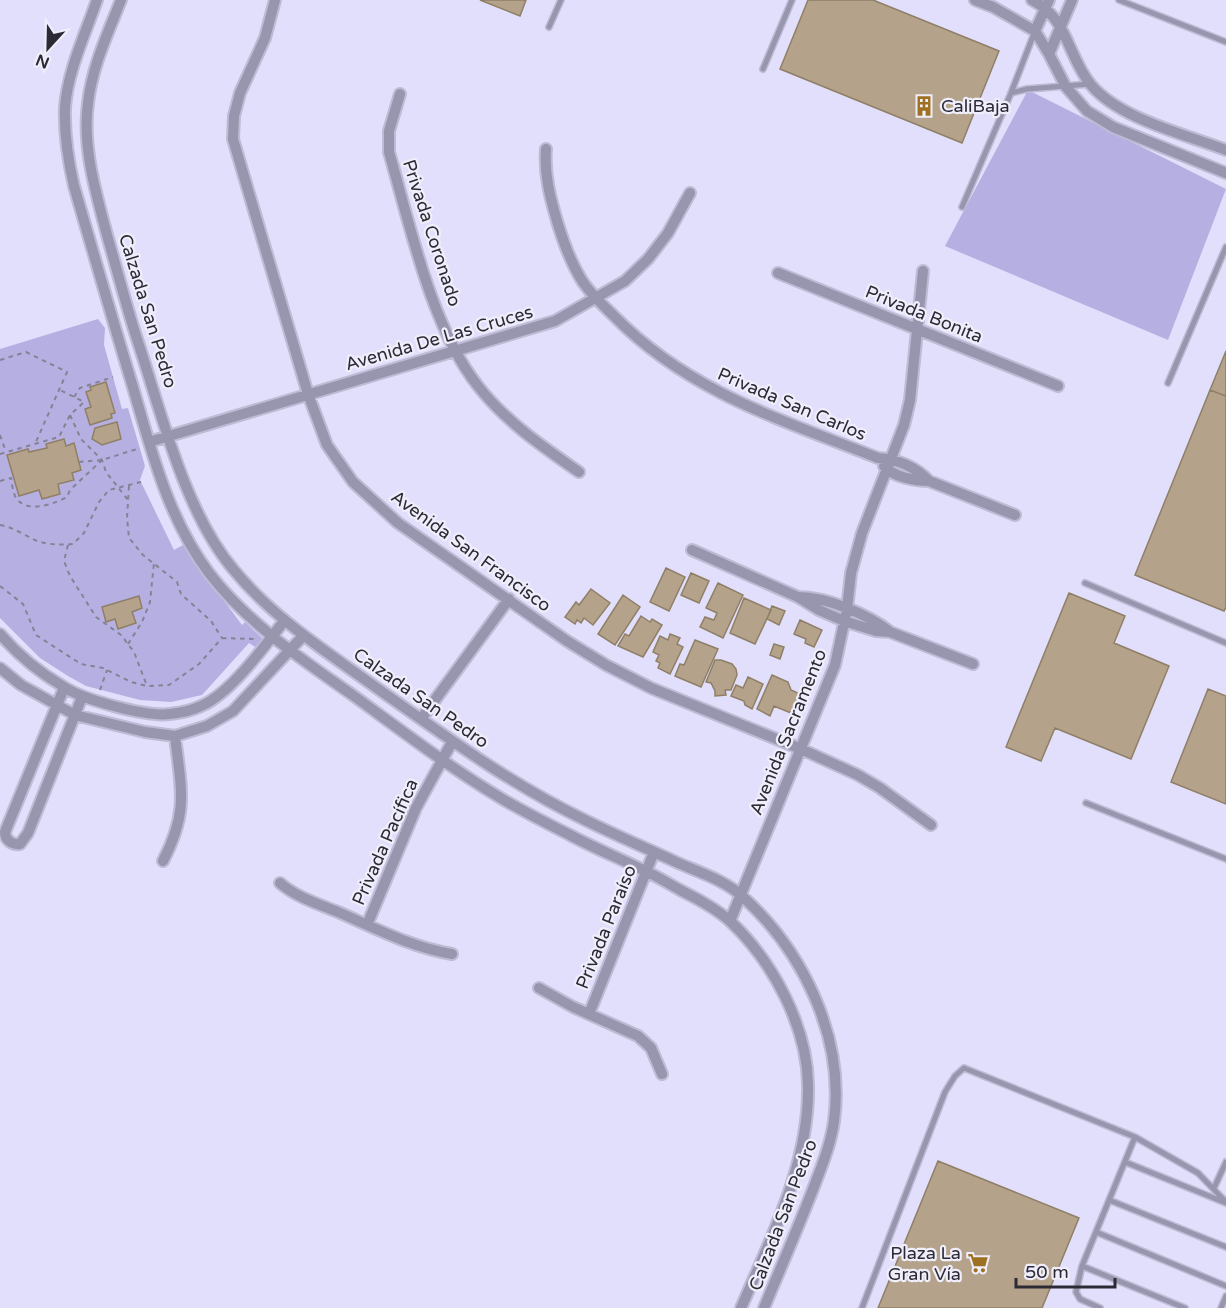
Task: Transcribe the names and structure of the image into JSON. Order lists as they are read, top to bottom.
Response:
{
  "streets": {
    "street": [
      "Privada Coronado",
      "Calzada San Pedro",
      "Privada Bonita",
      "Avenida De Las Cruces",
      "Privada San Carlos",
      "Avenida San Francisco",
      "Avenida Sacramento",
      "Privada Pacífica",
      "Privada Paraíso"
    ]
  },
  "crossings": [
    ["Privada Coronado", "Avenida De Las Cruces"],
    ["Calzada San Pedro", "Avenida De Las Cruces"],
    ["Calzada San Pedro", "Avenida Sacramento"],
    ["Calzada San Pedro", "Privada Pacífica"],
    ["Calzada San Pedro", "Privada Paraíso"],
    ["Privada Bonita", "Avenida Sacramento"],
    ["Avenida De Las Cruces", "Privada San Carlos"],
    ["Avenida De Las Cruces", "Avenida San Francisco"],
    ["Privada San Carlos", "Avenida Sacramento"],
    ["Avenida San Francisco", "Avenida Sacramento"]
  ],
  "places": {
    "building": ["CaliBaja"],
    "supermarket": ["Plaza La Gran Vía"]
  },
  "scale_bar": "50 m",
  "north": "bottom"
}
